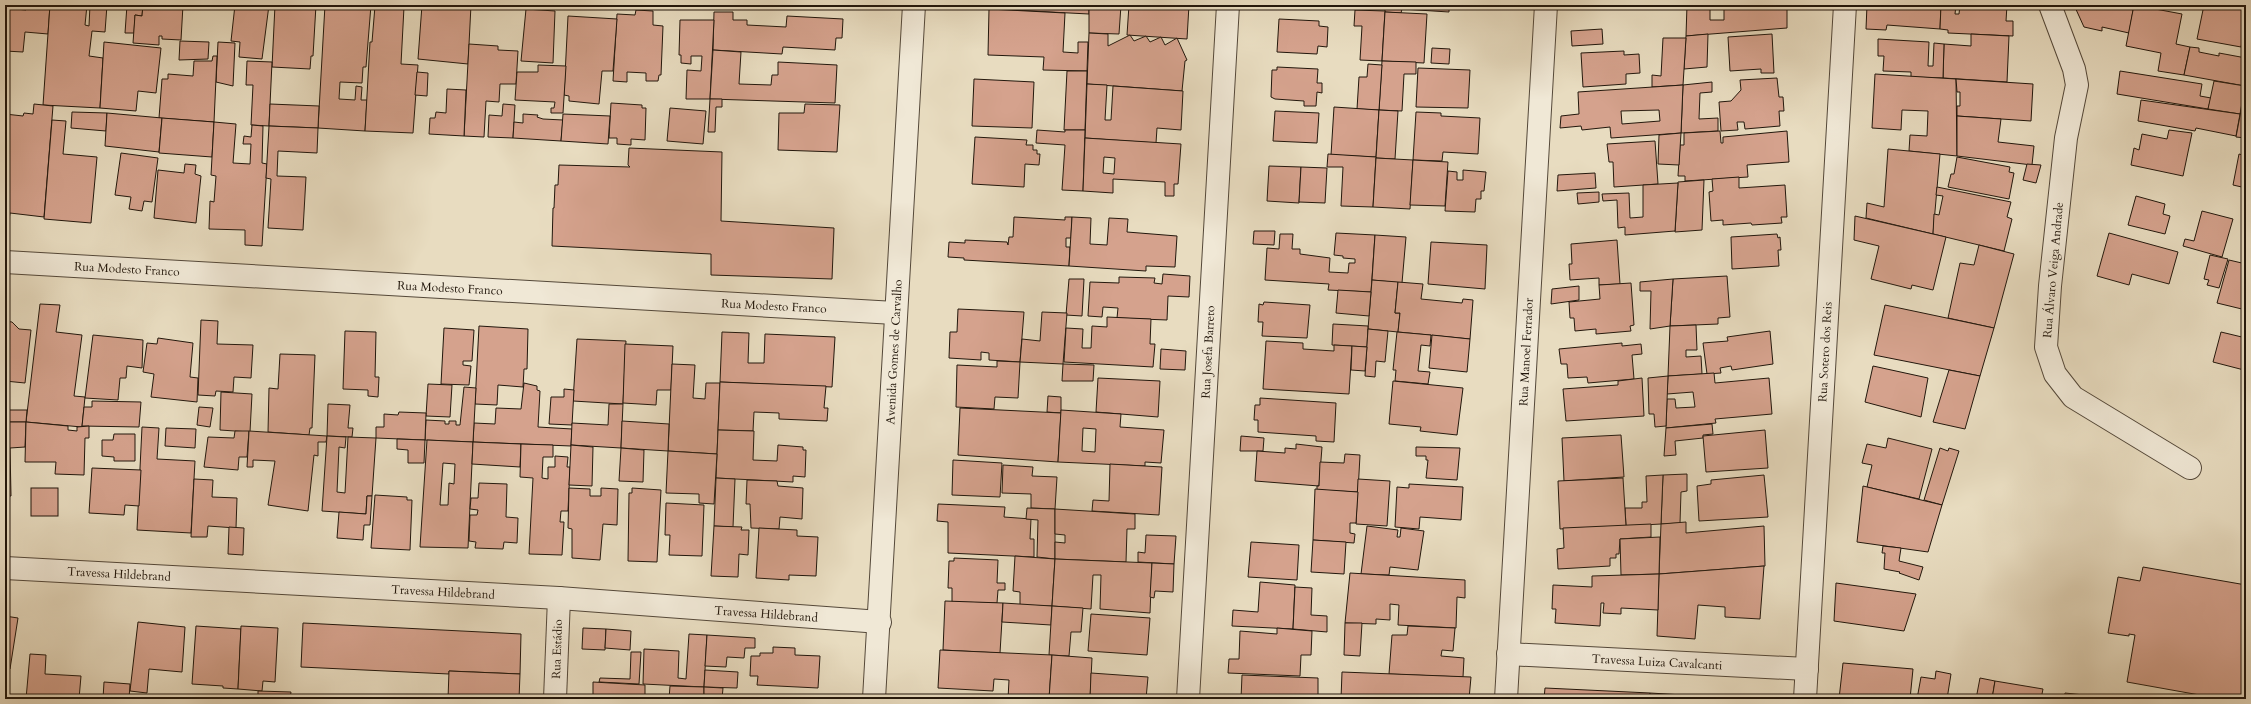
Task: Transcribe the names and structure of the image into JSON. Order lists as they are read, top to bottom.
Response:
{
  "streets": {
    "street": [
      "Rua Modesto Franco",
      "Rua Álvaro Veiga Andrade",
      "Avenida Gomes de Carvalho",
      "Rua Josefa Barreto",
      "Rua Manoel Ferrador",
      "Rua Sotero dos Reis",
      "Travessa Hildebrand",
      "Rua Estádio",
      "Travessa Luiza Cavalcanti"
    ]
  },
  "crossings": [
    ["Rua Modesto Franco", "Avenida Gomes de Carvalho"],
    ["Avenida Gomes de Carvalho", "Travessa Hildebrand"],
    ["Rua Manoel Ferrador", "Travessa Luiza Cavalcanti"],
    ["Rua Sotero dos Reis", "Travessa Luiza Cavalcanti"],
    ["Travessa Hildebrand", "Rua Estádio"]
  ]
}
